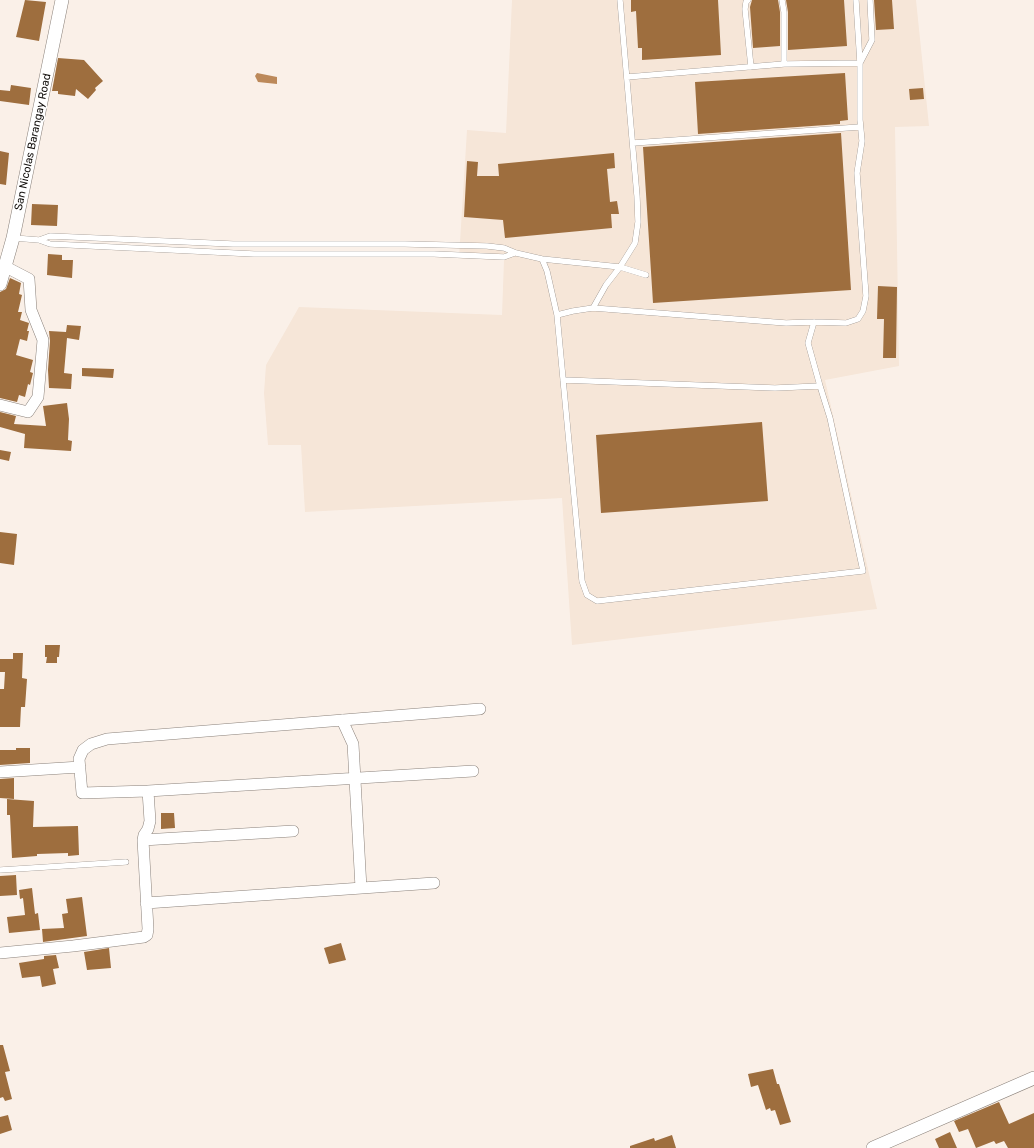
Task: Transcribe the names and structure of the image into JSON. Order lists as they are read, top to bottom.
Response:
{
  "streets": {
    "street": ["San Nicolas Barangay Road"]
  }
}
